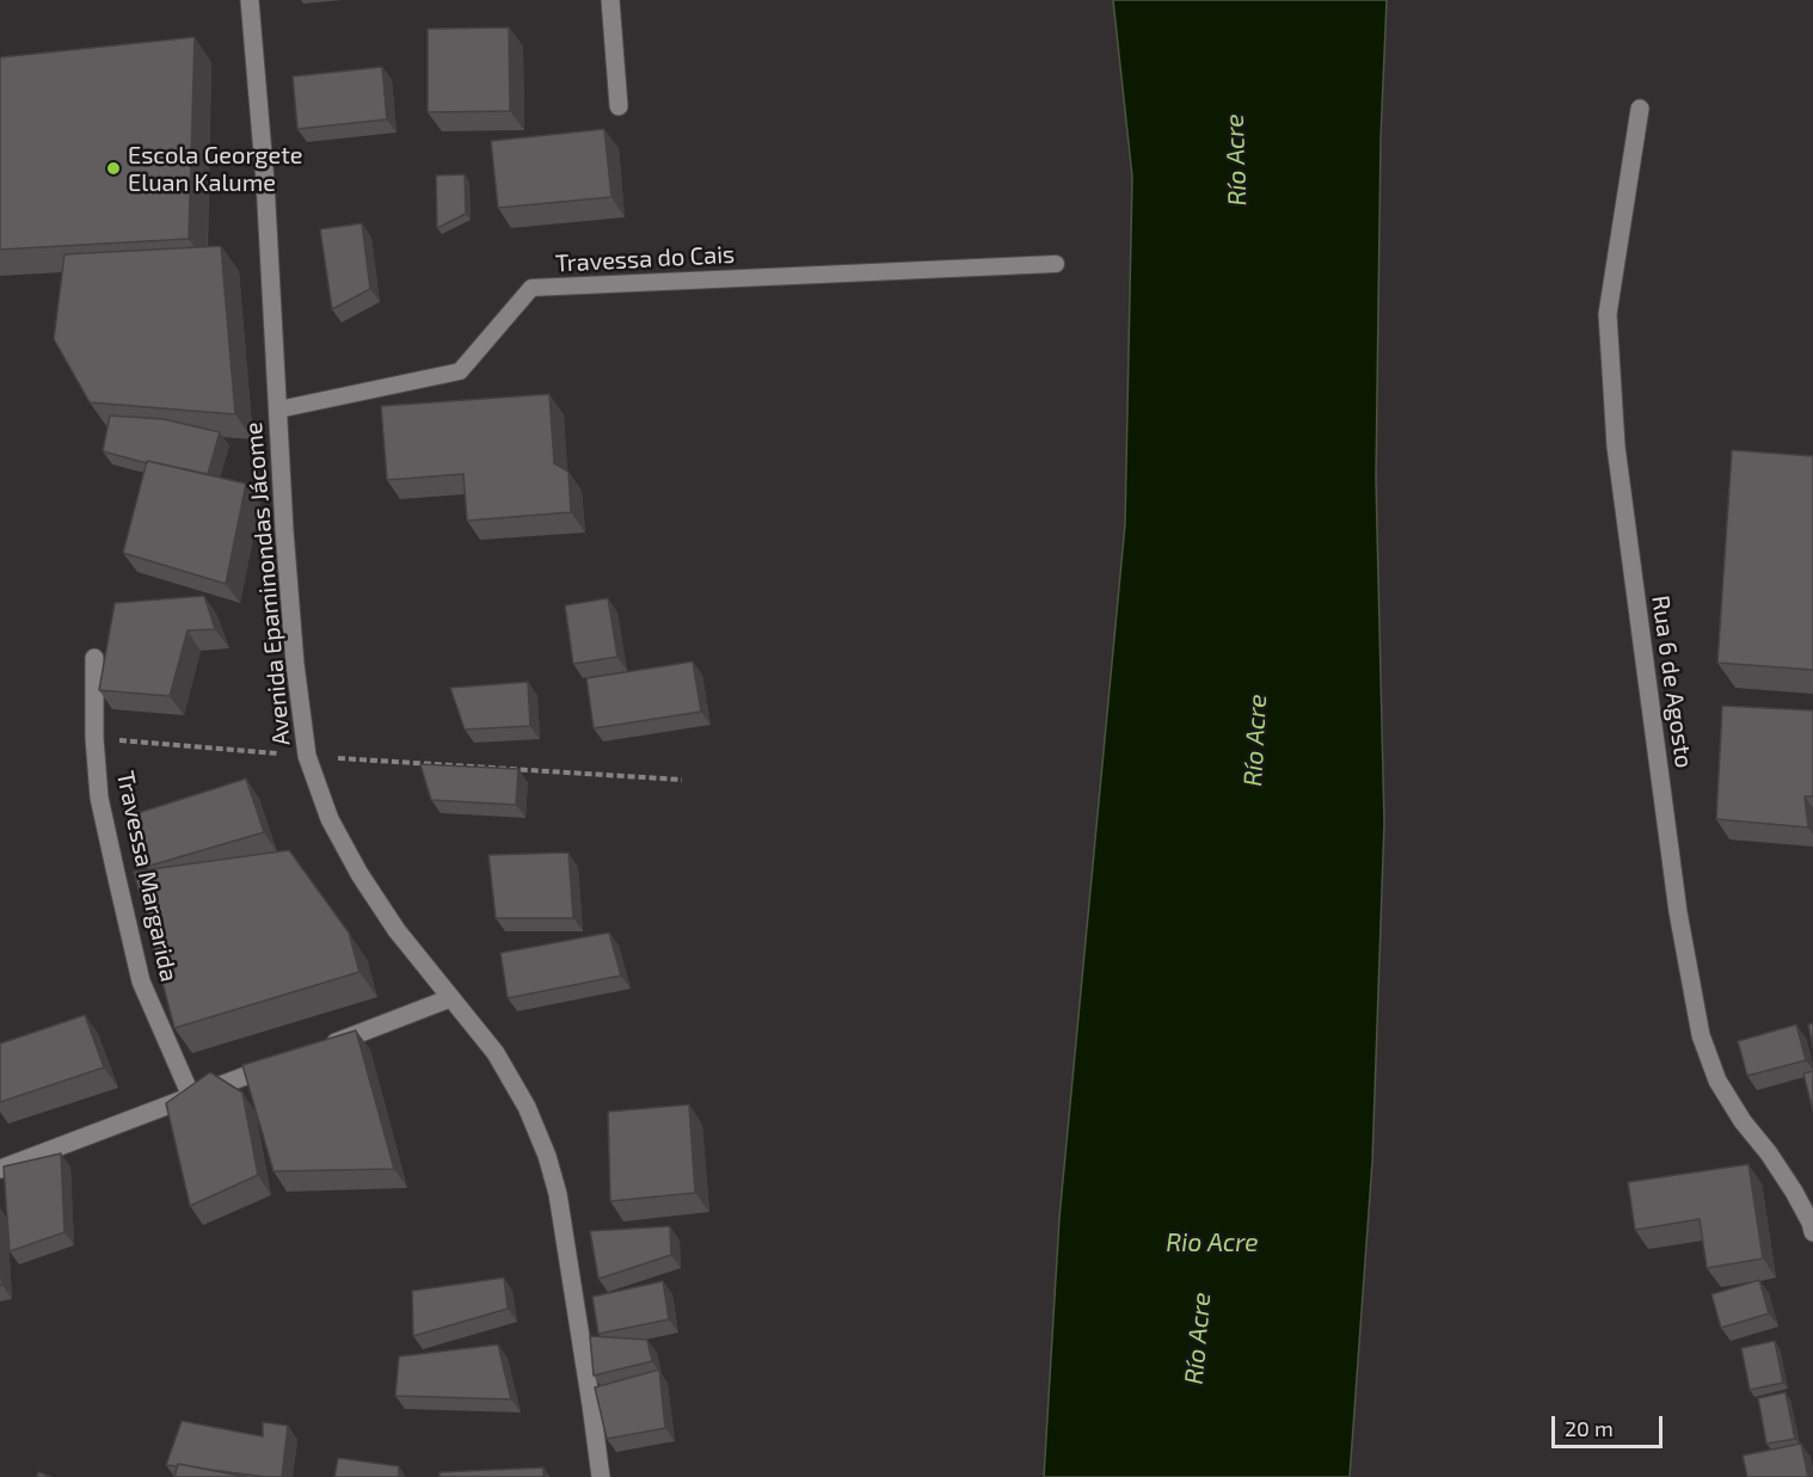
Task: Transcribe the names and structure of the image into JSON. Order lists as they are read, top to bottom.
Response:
{
  "streets": {
    "street": ["Avenida Epaminondas Jácome", "Rua 6 de Agosto", "Travessa Margarida"],
    "lane": ["Travessa do Cais"]
  },
  "crossings": [
    ["Travessa do Cais", "Avenida Epaminondas Jácome"]
  ],
  "water": ["Río Acre", "Rio Acre"],
  "places": ["Escola Georgete Eluan Kalume"],
  "scale_bar": "20 m"
}
